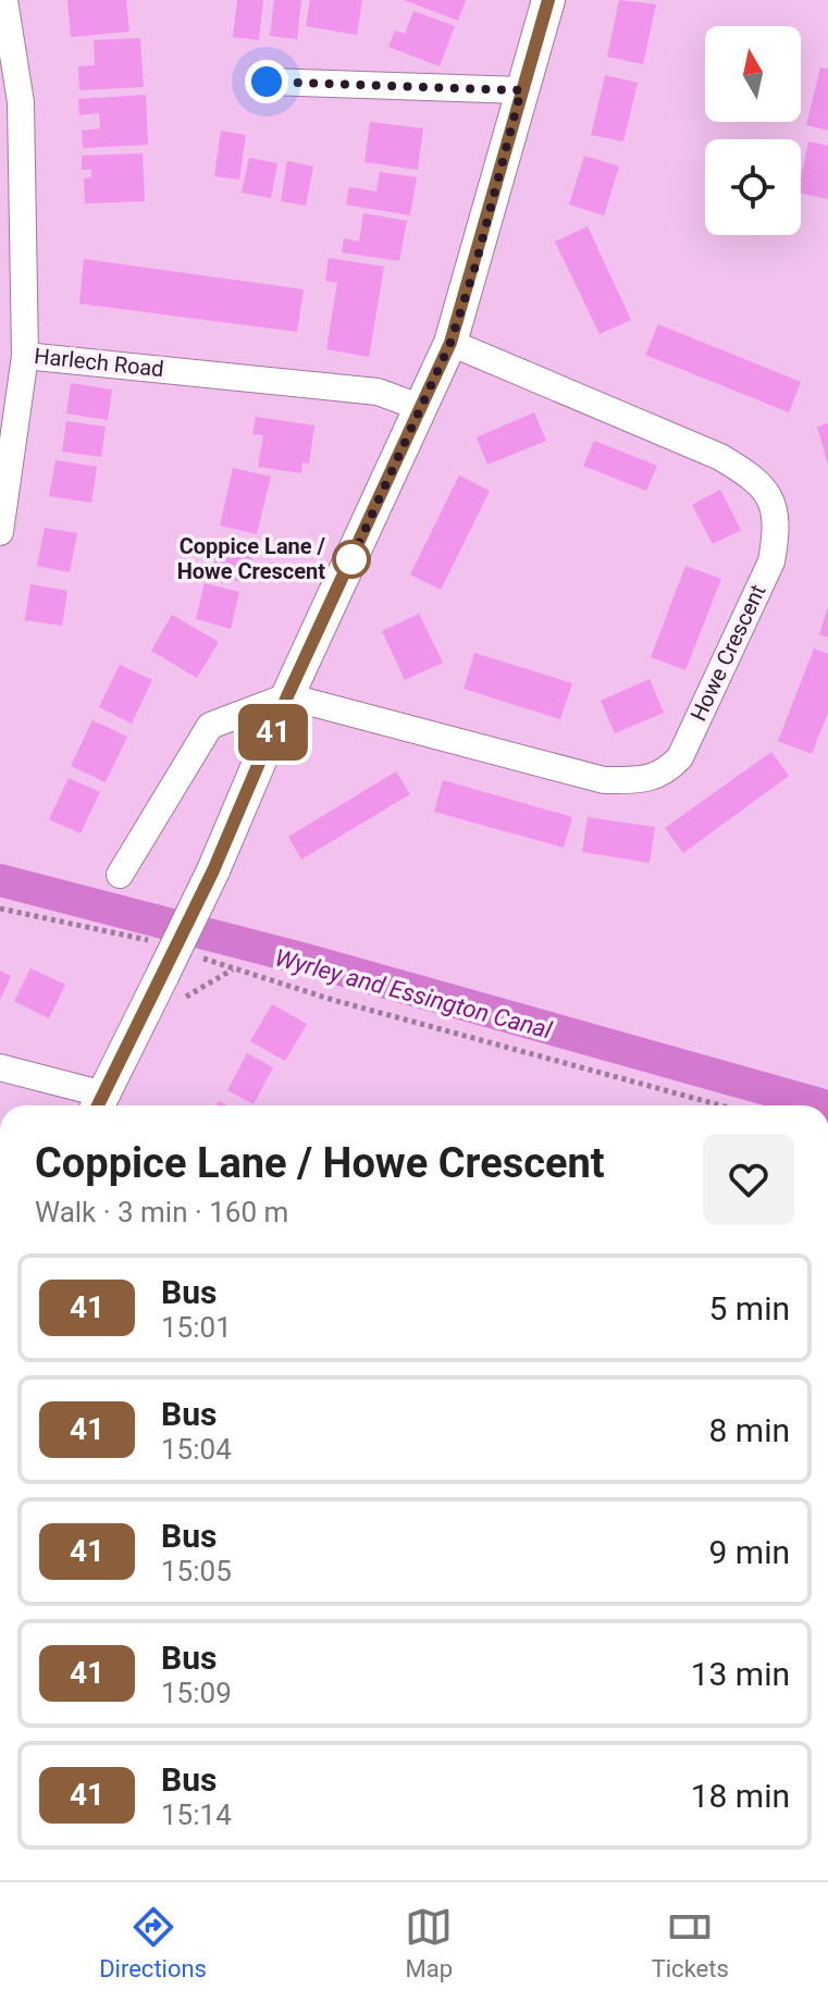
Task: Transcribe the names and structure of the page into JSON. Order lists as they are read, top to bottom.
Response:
{
  "streets": {
    "street": ["Harlech Road", "Howe Crescent"]
  },
  "water": ["Wyrley and Essington Canal"],
  "places": ["Coppice Lane / Howe Crescent"],
  "lines": ["bus line 41"],
  "north": "top",
  "page": {
    "on_map": "41",
    "heading": ["Coppice Lane / Howe Crescent", "Walk · 3 min · 160 m"],
    "list": [
      {
        "mark": "41",
        "name": "Bus",
        "note": "15:01",
        "value": "5 min"
      },
      {
        "mark": "41",
        "name": "Bus",
        "note": "15:04",
        "value": "8 min"
      },
      {
        "mark": "41",
        "name": "Bus",
        "note": "15:05",
        "value": "9 min"
      },
      {
        "mark": "41",
        "name": "Bus",
        "note": "15:09",
        "value": "13 min"
      },
      {
        "mark": "41",
        "name": "Bus",
        "note": "15:14",
        "value": "18 min"
      }
    ],
    "tabs": ["Directions", "Map", "Tickets"]
  }
}
